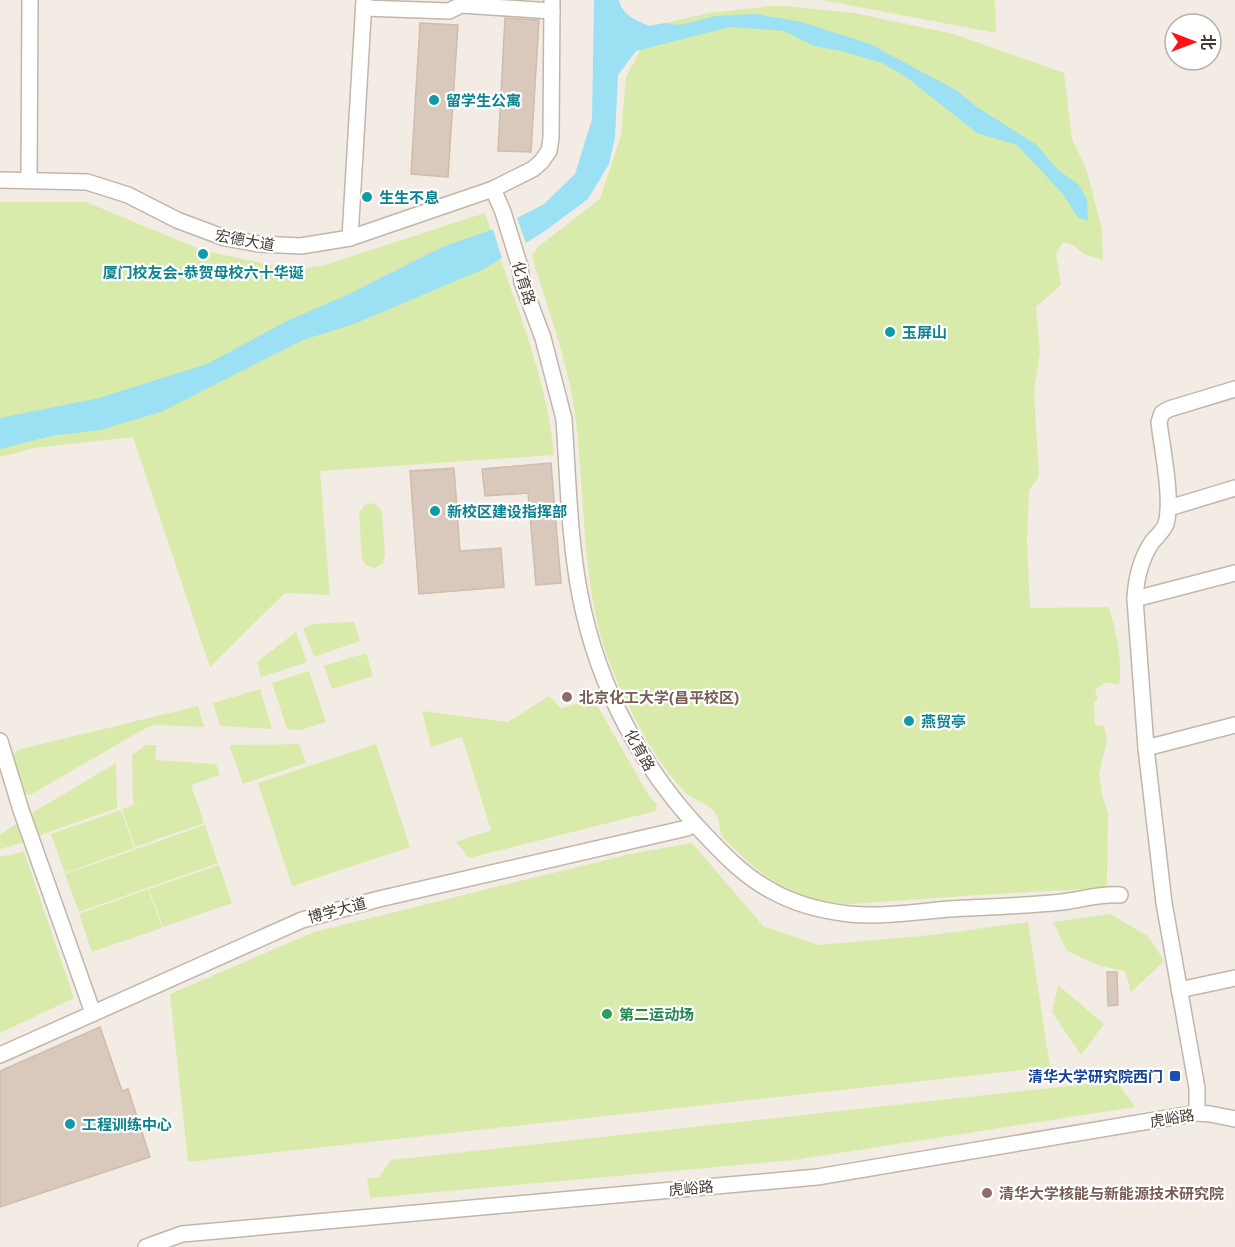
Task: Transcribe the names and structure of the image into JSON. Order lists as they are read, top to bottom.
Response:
{
  "streets": {
    "street": [
      "宏德大道",
      "化育路",
      "博学大道",
      "虎峪路"
    ]
  },
  "crossings": [
    ["宏德大道", "化育路"],
    ["化育路", "博学大道"]
  ],
  "places": {
    "other": [
      "留学生公寓",
      "生生不息",
      "厦门校友会-恭贺母校六十华诞",
      "玉屏山",
      "新校区建设指挥部",
      "北京化工大学(昌平校区)",
      "燕贸亭",
      "第二运动场",
      "工程训练中心",
      "清华大学核能与新能源技术研究院"
    ],
    "transit": ["清华大学研究院西门"]
  },
  "north": "right"
}
